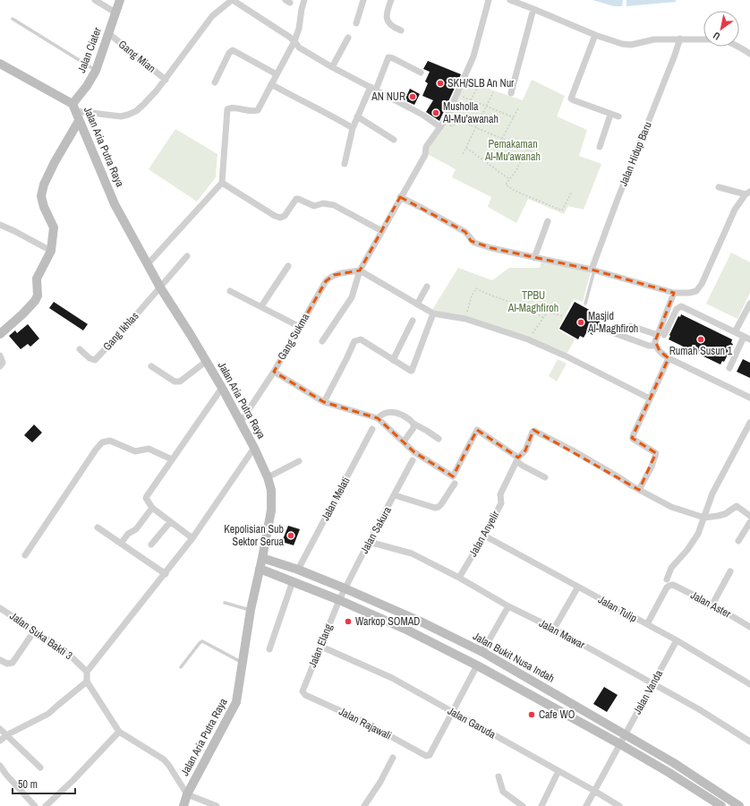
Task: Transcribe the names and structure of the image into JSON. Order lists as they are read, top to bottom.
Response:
{
  "streets": {
    "street": [
      "Jalan Ciater",
      "Gang Mian",
      "Jalan Aria Putra Raya",
      "Jalan Hidup Baru",
      "Gang Ikhlas",
      "Gang Sukma",
      "Jalan Melati",
      "Jalan Sakura",
      "Jalan Anyelir",
      "Jalan Aster",
      "Jalan Tulip",
      "Jalan Mawar",
      "Jalan Suka Bakti 3",
      "Jalan Elang",
      "Jalan Bukit Nusa Indah",
      "Jalan Vanda",
      "Jalan Garuda",
      "Jalan Rajawali"
    ]
  },
  "crossings": [
    ["Jalan Ciater", "Gang Mian"],
    ["Jalan Ciater", "Jalan Aria Putra Raya"],
    ["Jalan Aria Putra Raya", "Gang Ikhlas"],
    ["Jalan Aria Putra Raya", "Gang Sukma"],
    ["Jalan Aria Putra Raya", "Jalan Bukit Nusa Indah"],
    ["Jalan Melati", "Jalan Bukit Nusa Indah"],
    ["Jalan Sakura", "Jalan Mawar"],
    ["Jalan Sakura", "Jalan Elang"],
    ["Jalan Sakura", "Jalan Bukit Nusa Indah"],
    ["Jalan Anyelir", "Jalan Tulip"],
    ["Jalan Anyelir", "Jalan Mawar"],
    ["Jalan Tulip", "Jalan Vanda"],
    ["Jalan Mawar", "Jalan Vanda"],
    ["Jalan Elang", "Jalan Garuda"],
    ["Jalan Elang", "Jalan Rajawali"],
    ["Jalan Bukit Nusa Indah", "Jalan Vanda"],
    ["Jalan Vanda", "Jalan Garuda"],
    ["Jalan Garuda", "Jalan Rajawali"]
  ],
  "parks": ["Pemakaman Al-Mu'awanah", "TPBU Al-Maghfiroh"],
  "places": [
    "SKH/SLB An Nur",
    "AN NUR",
    "Musholla Al-Mu'awanah",
    "Masjid Al-Maghfiroh",
    "Rumah Susun 1",
    "Kepolisian Sub Sektor Serua",
    "Warkop SOMAD",
    "Cafe WO"
  ],
  "scale_bar": "50 m",
  "north": "bottom left"
}
